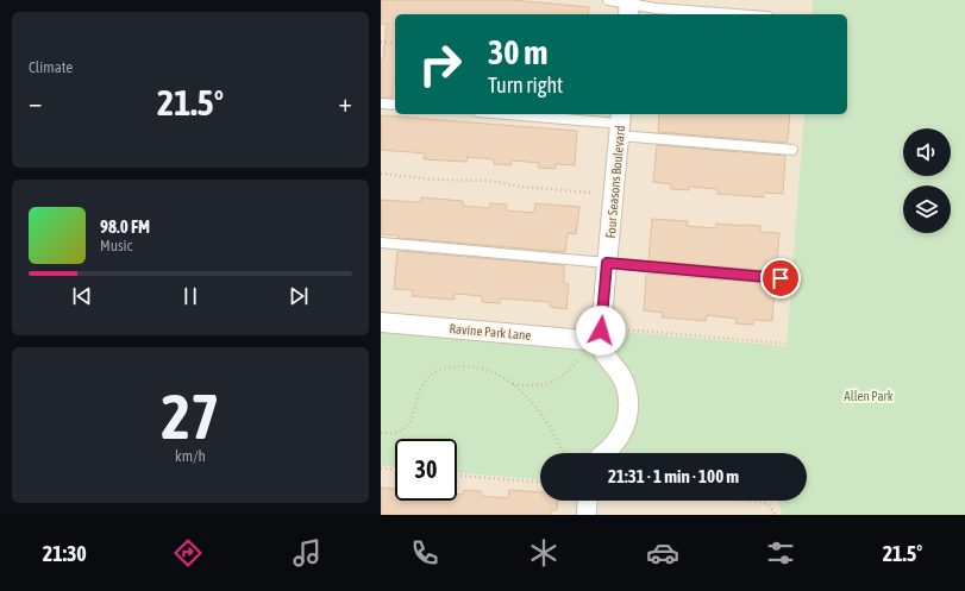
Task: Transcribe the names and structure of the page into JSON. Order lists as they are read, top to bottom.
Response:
{
  "streets": {
    "street": ["Four Seasons Boulevard", "Ravine Park Lane"]
  },
  "crossings": [
    ["Four Seasons Boulevard", "Ravine Park Lane"]
  ],
  "parks": ["Allen Park"],
  "page": {
    "tile": [
      "Climate",
      ["27", "km/h"]
    ],
    "turn": ["30 m", "Turn right"],
    "heat": ["−", "21.5°", "+"],
    "song": ["98.0 FM", "Music"],
    "limit": "30",
    "trip": "21:31 · 1 min · 100 m",
    "tabs": ["21:30", "21.5°"]
  }
}
